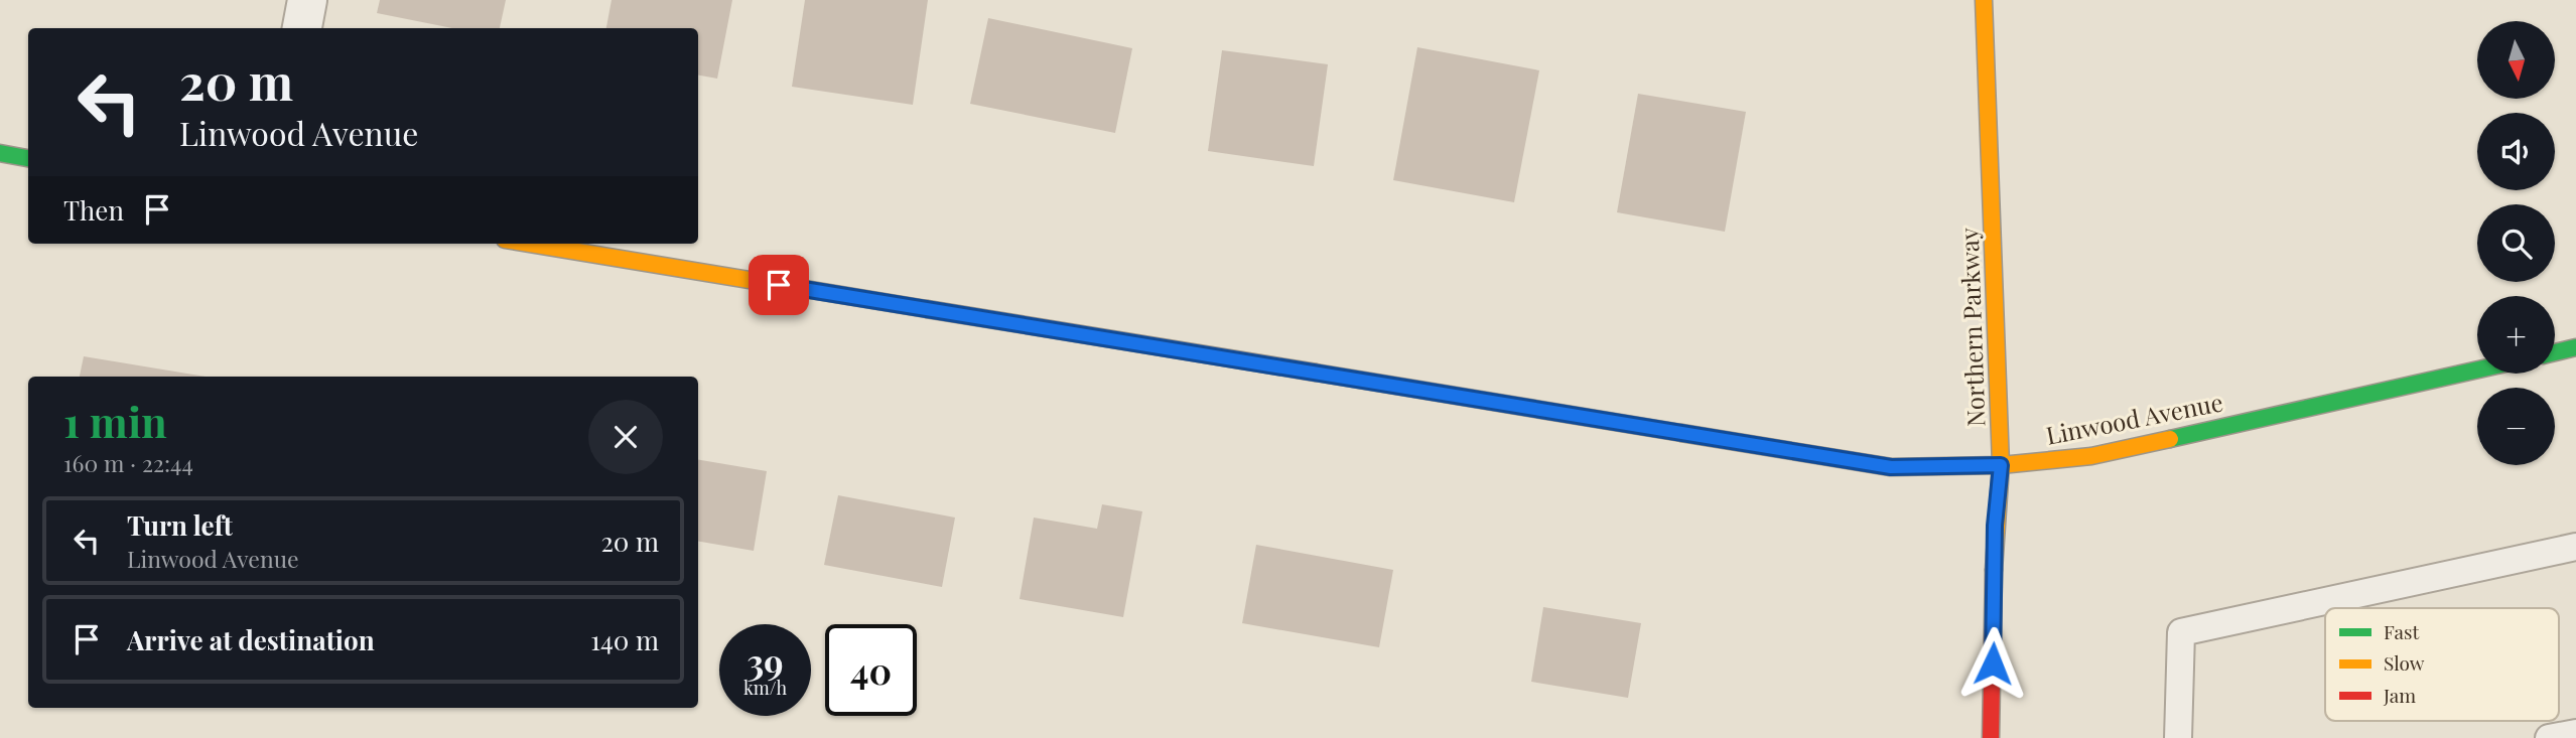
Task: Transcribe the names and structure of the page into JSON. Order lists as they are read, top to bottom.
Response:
{
  "streets": {
    "main road": ["Northern Parkway", "Linwood Avenue"]
  },
  "crossings": [
    ["Northern Parkway", "Linwood Avenue"]
  ],
  "legend": ["Fast", "Slow", "Jam"],
  "north": "bottom",
  "page": {
    "map_buttons": ["+", "−"],
    "turn": ["20 m", "Linwood Avenue"],
    "then": "Then",
    "heading": ["1 min", "160 m · 22:44"],
    "list": [
      {
        "name": "Turn left",
        "note": "Linwood Avenue",
        "value": "20 m"
      },
      {
        "name": "Arrive at destination",
        "value": "140 m"
      }
    ],
    "speed": "39 km/h",
    "limit": "40"
  }
}
